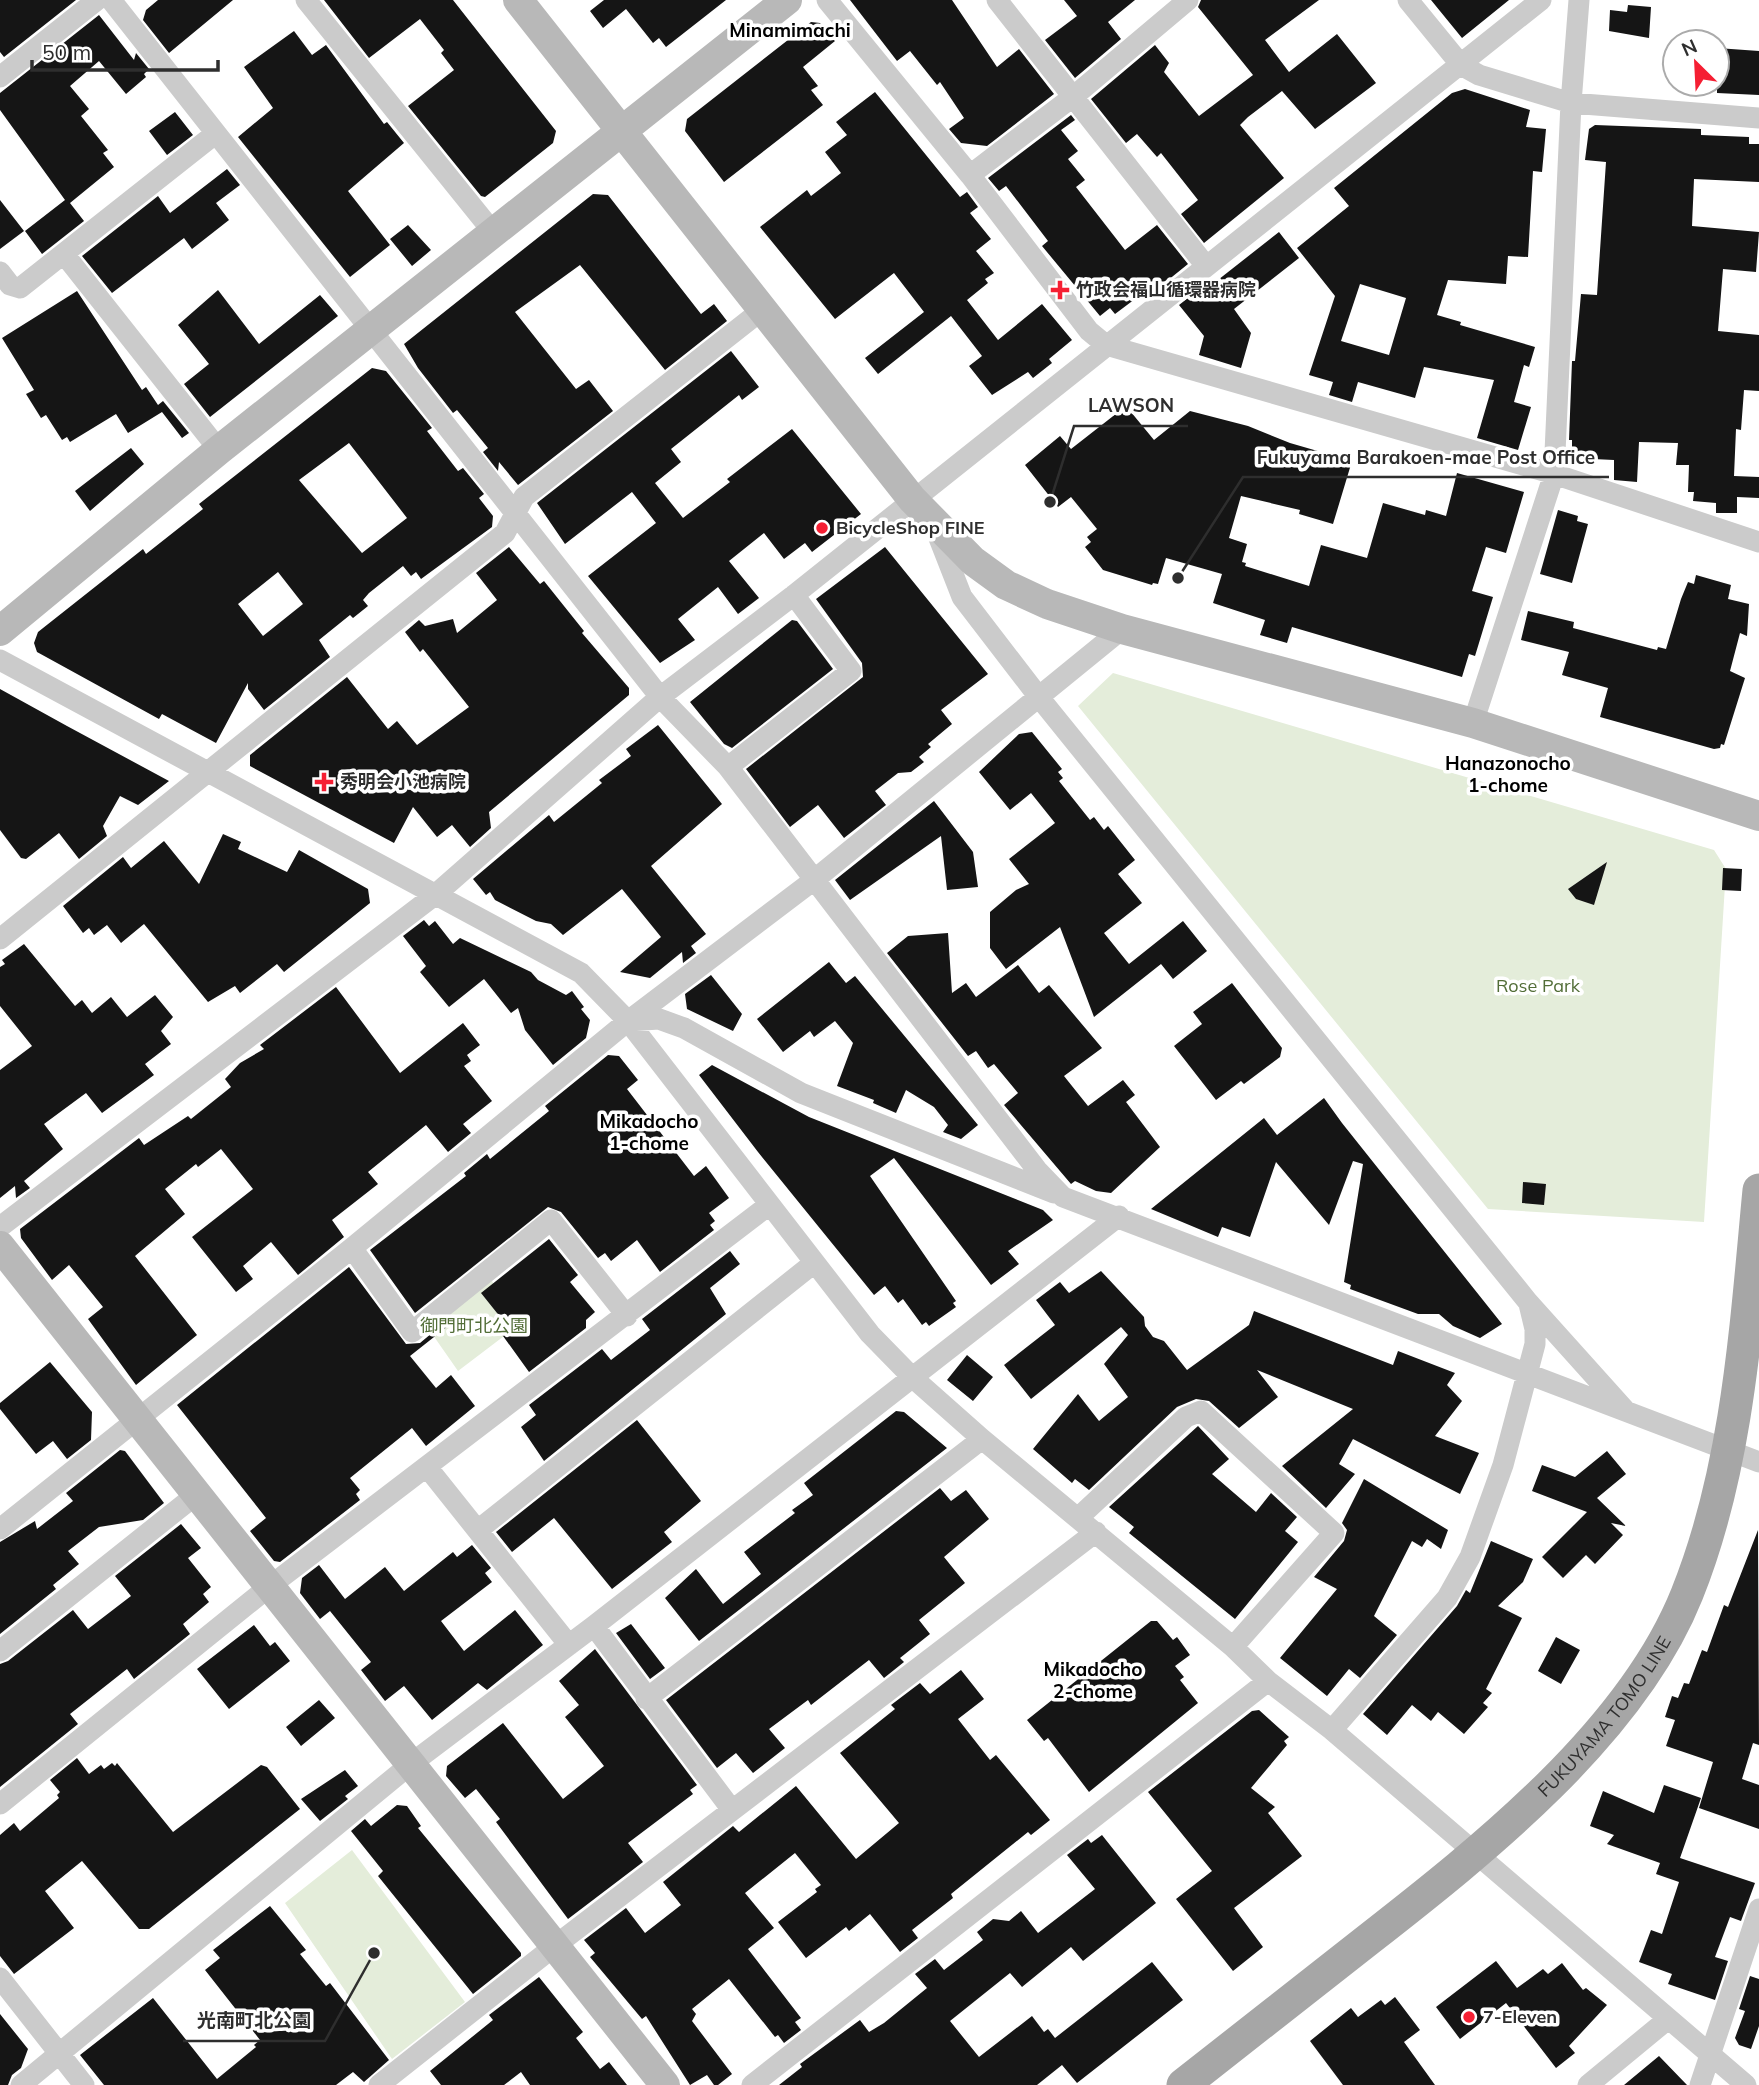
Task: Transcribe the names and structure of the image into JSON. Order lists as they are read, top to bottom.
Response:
{
  "streets": {
    "main road": ["FUKUYAMA TOMO LINE"]
  },
  "districts": [
    "Minamimachi",
    "Hanazonocho 1-chome",
    "Mikadocho 1-chome",
    "Mikadocho 2-chome"
  ],
  "parks": ["Rose Park", "御門町北公園"],
  "places": {
    "health": ["竹政会福山循環器病院", "秀明会小池病院"],
    "other": [
      "LAWSON",
      "BicycleShop FINE",
      "Fukuyama Barakoen-mae Post Office",
      "光南町北公園",
      "7-Eleven"
    ]
  },
  "scale_bar": "50 m",
  "north": "top left"
}
